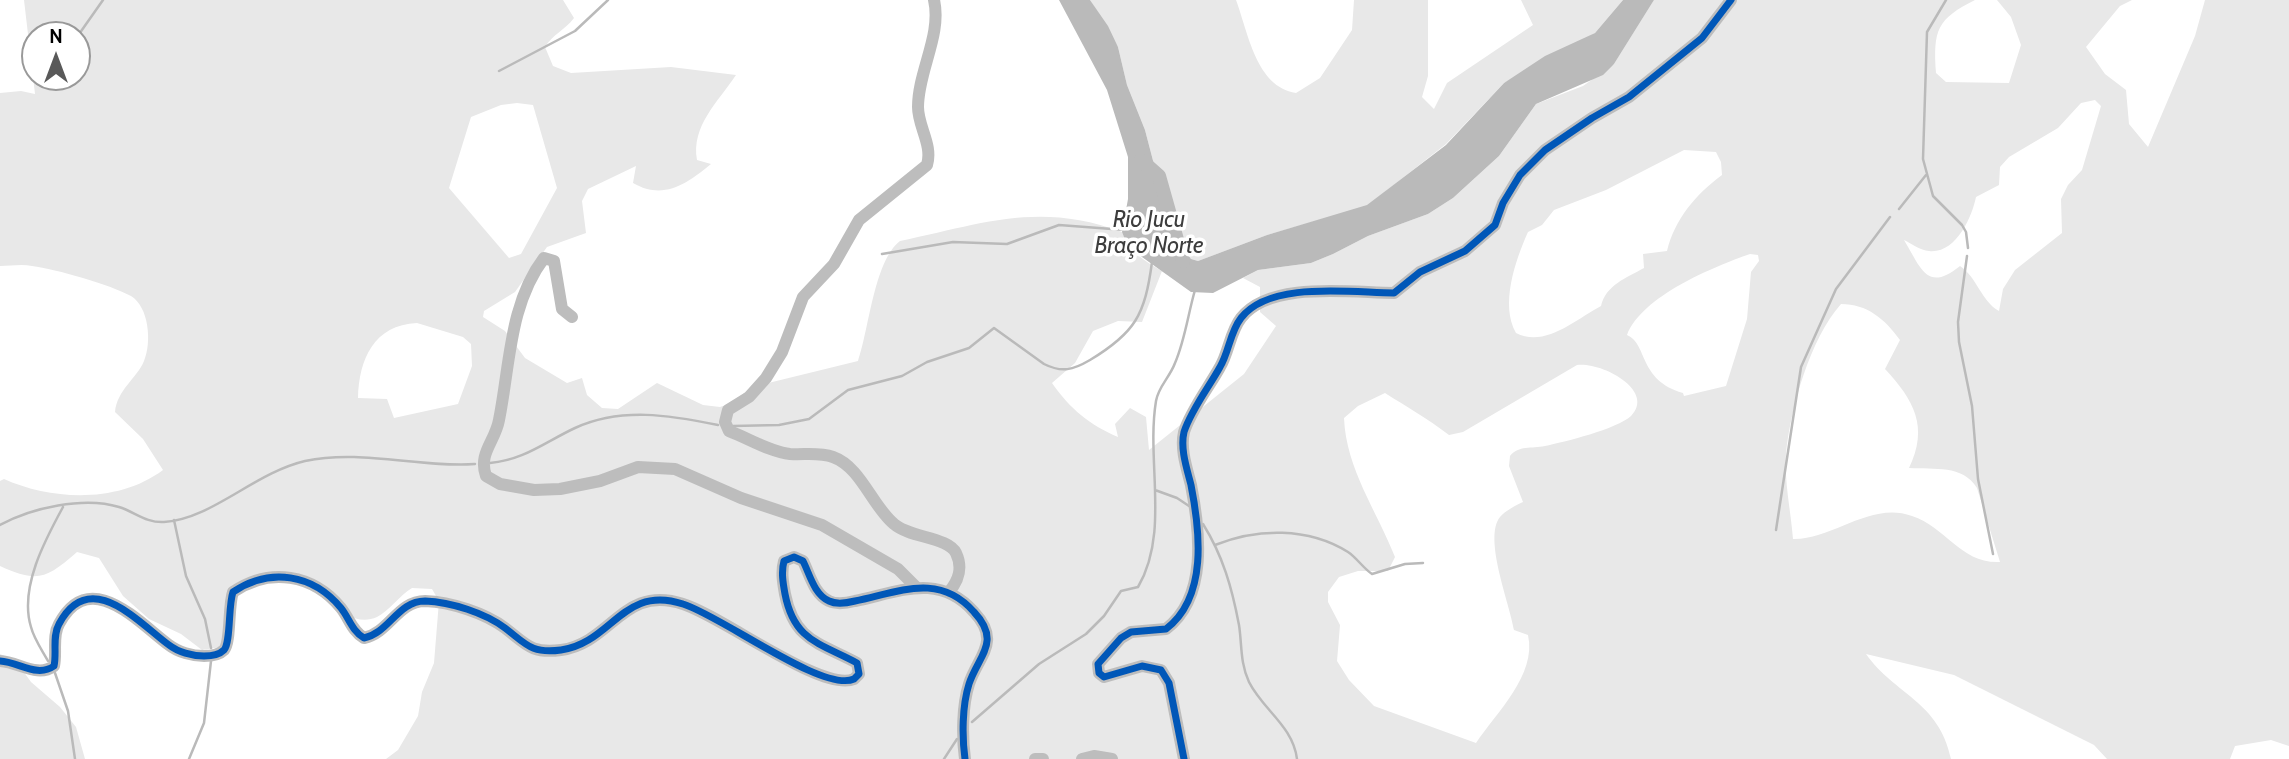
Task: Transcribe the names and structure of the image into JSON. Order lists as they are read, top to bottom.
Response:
{
  "water": ["Rio Jucu Braço Norte"],
  "north": "top"
}
